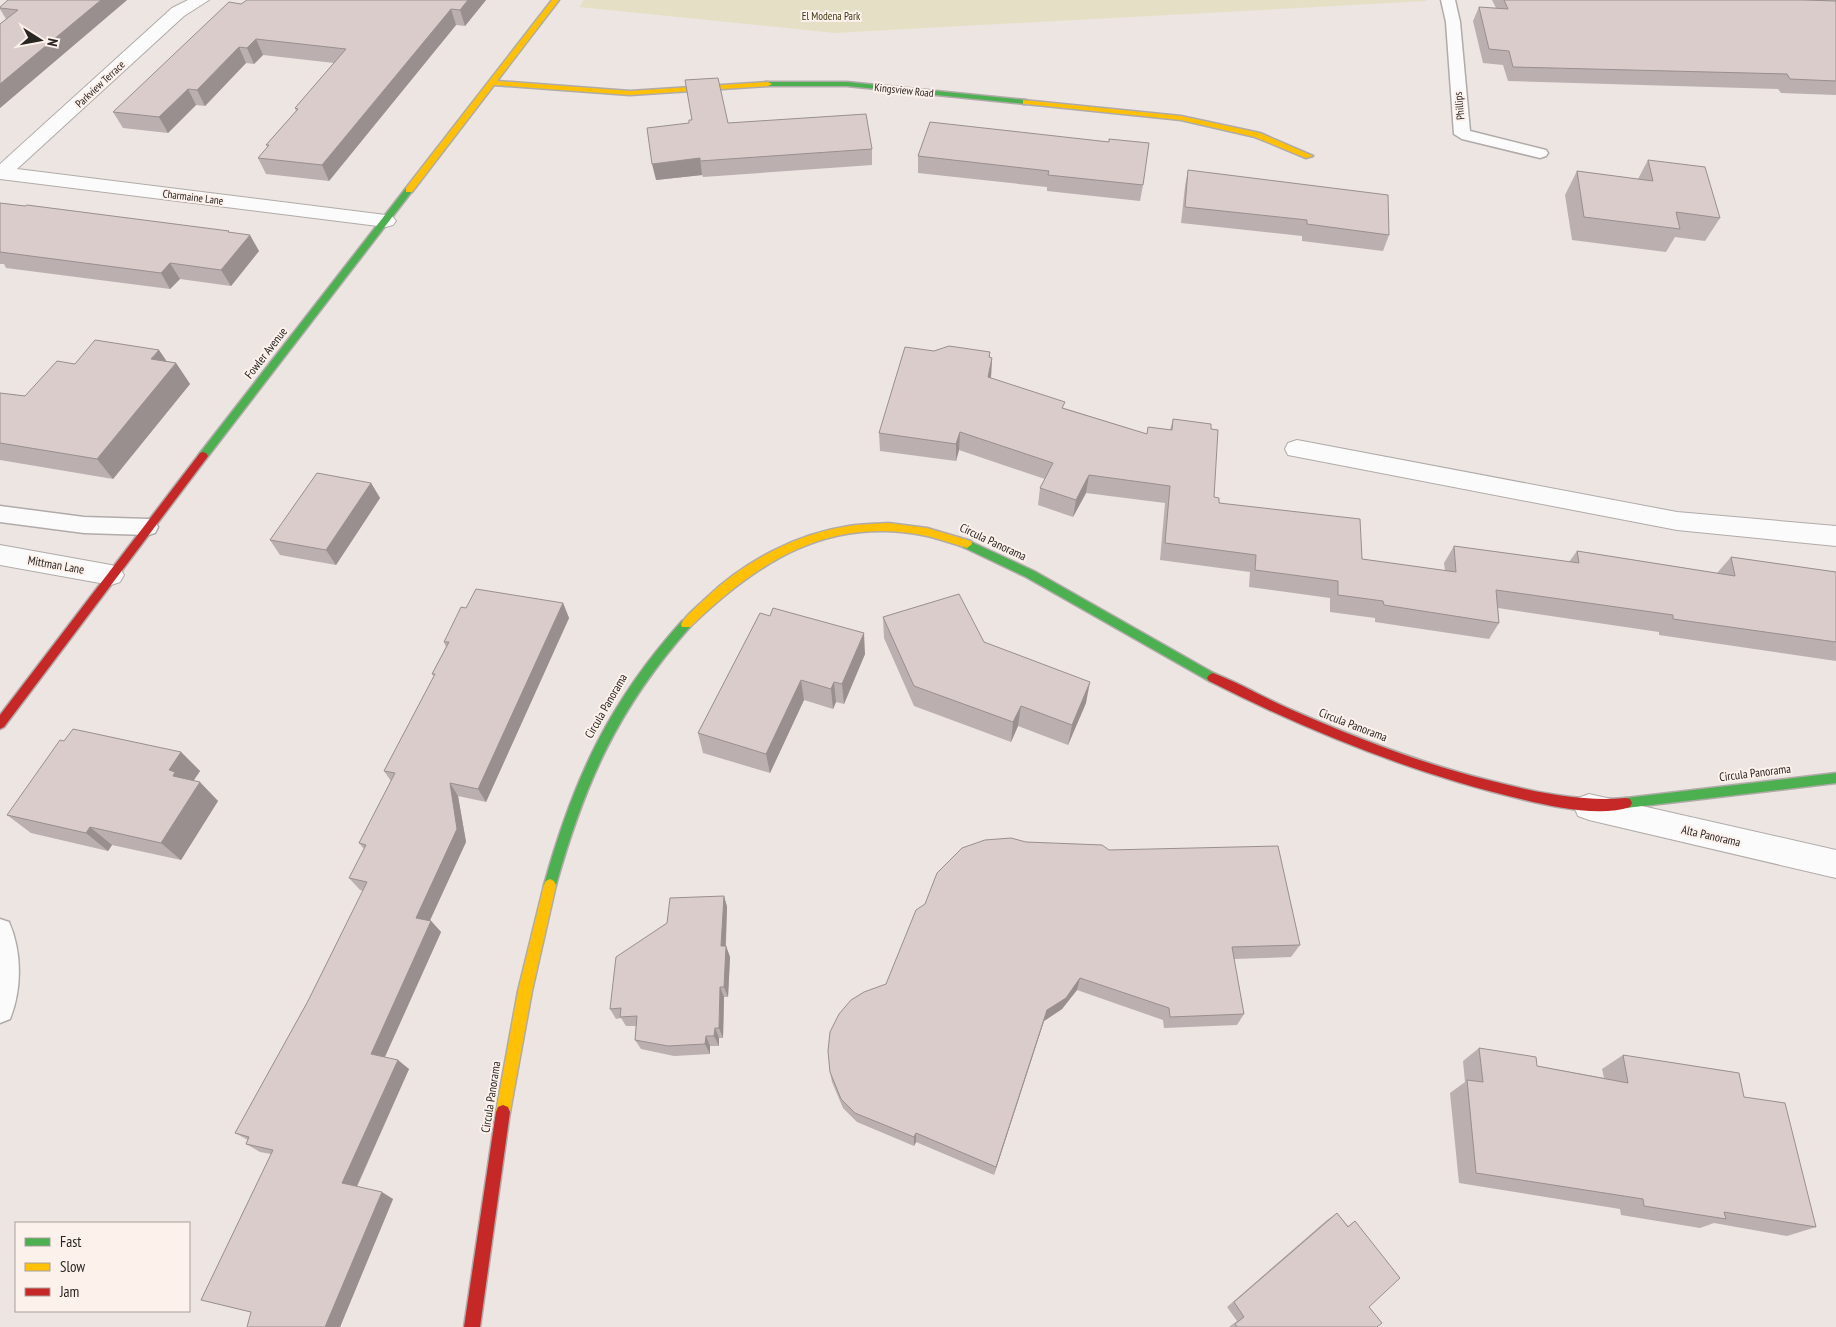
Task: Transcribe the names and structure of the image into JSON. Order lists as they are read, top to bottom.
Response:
{
  "streets": {
    "street": [
      "Parkview Terrace",
      "Kingsview Road",
      "Charmaine Lane",
      "Fowler Avenue",
      "Circula Panorama",
      "Mittman Lane",
      "Alta Panorama"
    ],
    "lane": ["Phillips"]
  },
  "crossings": [
    ["Parkview Terrace", "Charmaine Lane"],
    ["Kingsview Road", "Fowler Avenue"],
    ["Charmaine Lane", "Fowler Avenue"],
    ["Fowler Avenue", "Mittman Lane"],
    ["Circula Panorama", "Alta Panorama"]
  ],
  "parks": ["El Modena Park"],
  "legend": ["Fast", "Slow", "Jam"],
  "north": "right"
}
